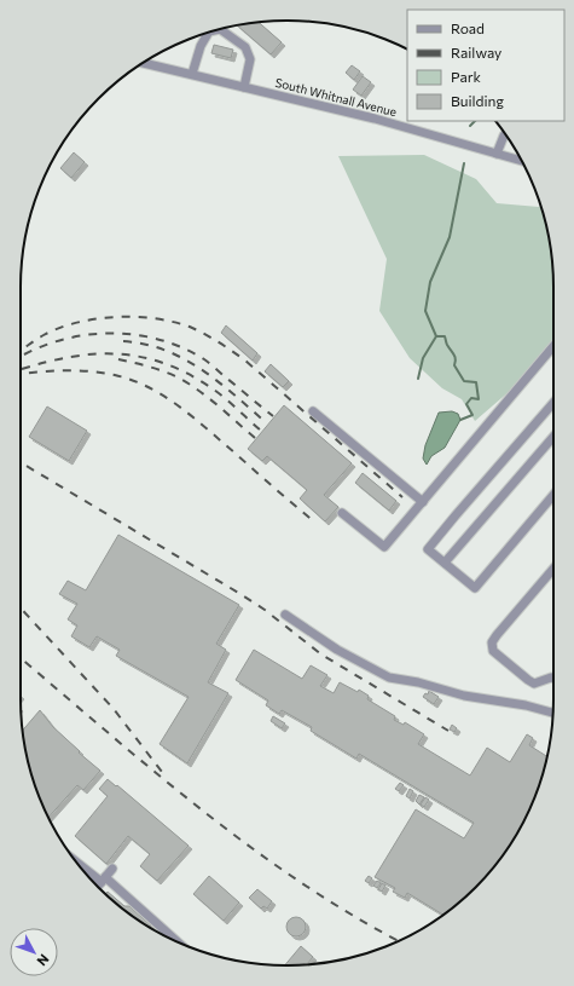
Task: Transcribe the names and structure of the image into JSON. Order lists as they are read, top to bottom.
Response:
{
  "streets": {
    "street": ["South Whitnall Avenue"]
  },
  "legend": [
    "Road",
    "Railway",
    "Park",
    "Building"
  ],
  "north": "bottom right"
}
